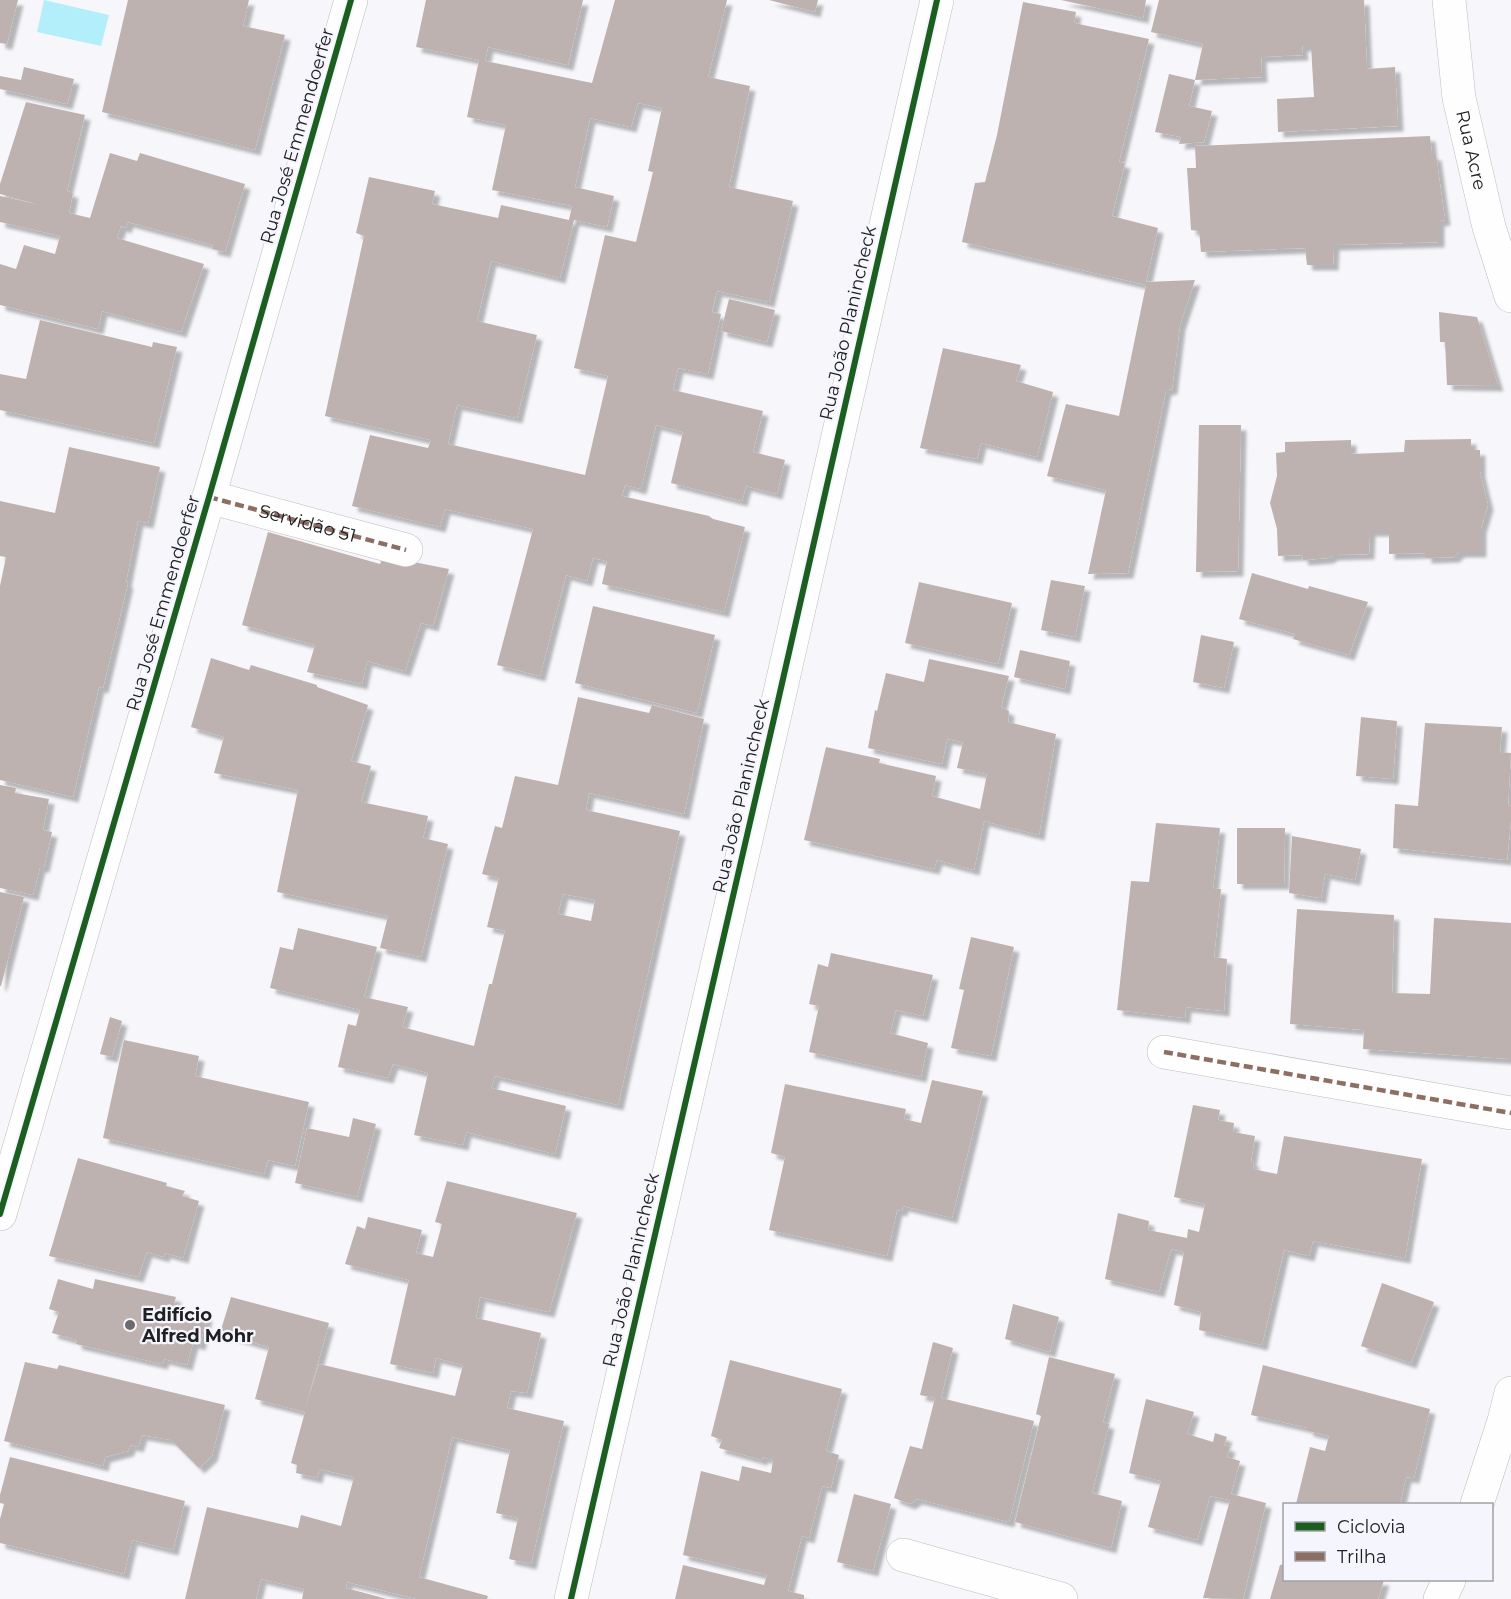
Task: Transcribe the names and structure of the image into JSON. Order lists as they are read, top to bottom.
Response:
{
  "streets": {
    "street": [
      "Rua José Emmendoerfer",
      "Rua Acre",
      "Rua João Planincheck",
      "Servidão 51"
    ]
  },
  "crossings": [
    ["Rua José Emmendoerfer", "Servidão 51"]
  ],
  "places": ["Edifício Alfred Mohr"],
  "legend": ["Ciclovia", "Trilha"]
}
